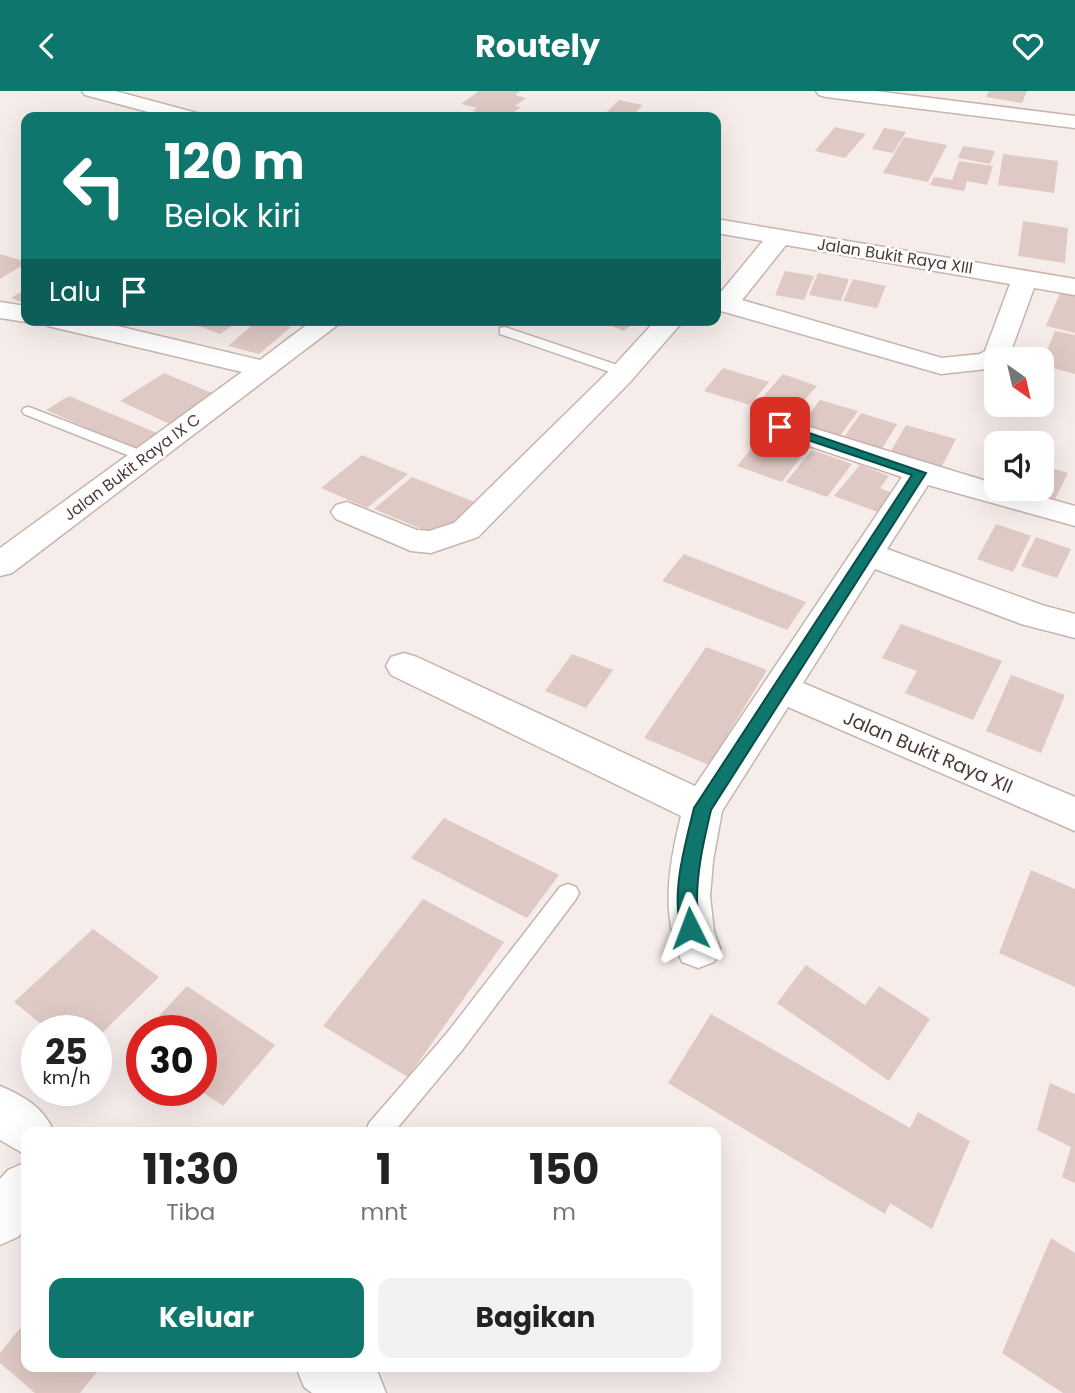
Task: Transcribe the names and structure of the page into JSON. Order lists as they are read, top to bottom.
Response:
{
  "streets": {
    "street": ["Jalan Bukit Raya XIII", "Jalan Bukit Raya IX C", "Jalan Bukit Raya XII"]
  },
  "north": "bottom right",
  "page": {
    "header": "Routely",
    "turn": ["120 m", "Belok kiri"],
    "then": "Lalu",
    "speed": "25 km/h",
    "limit": "30",
    "eta": [
      "11:30",
      "Tiba",
      "1",
      "mnt",
      "150",
      "m"
    ],
    "buttons": ["Keluar", "Bagikan"]
  }
}
